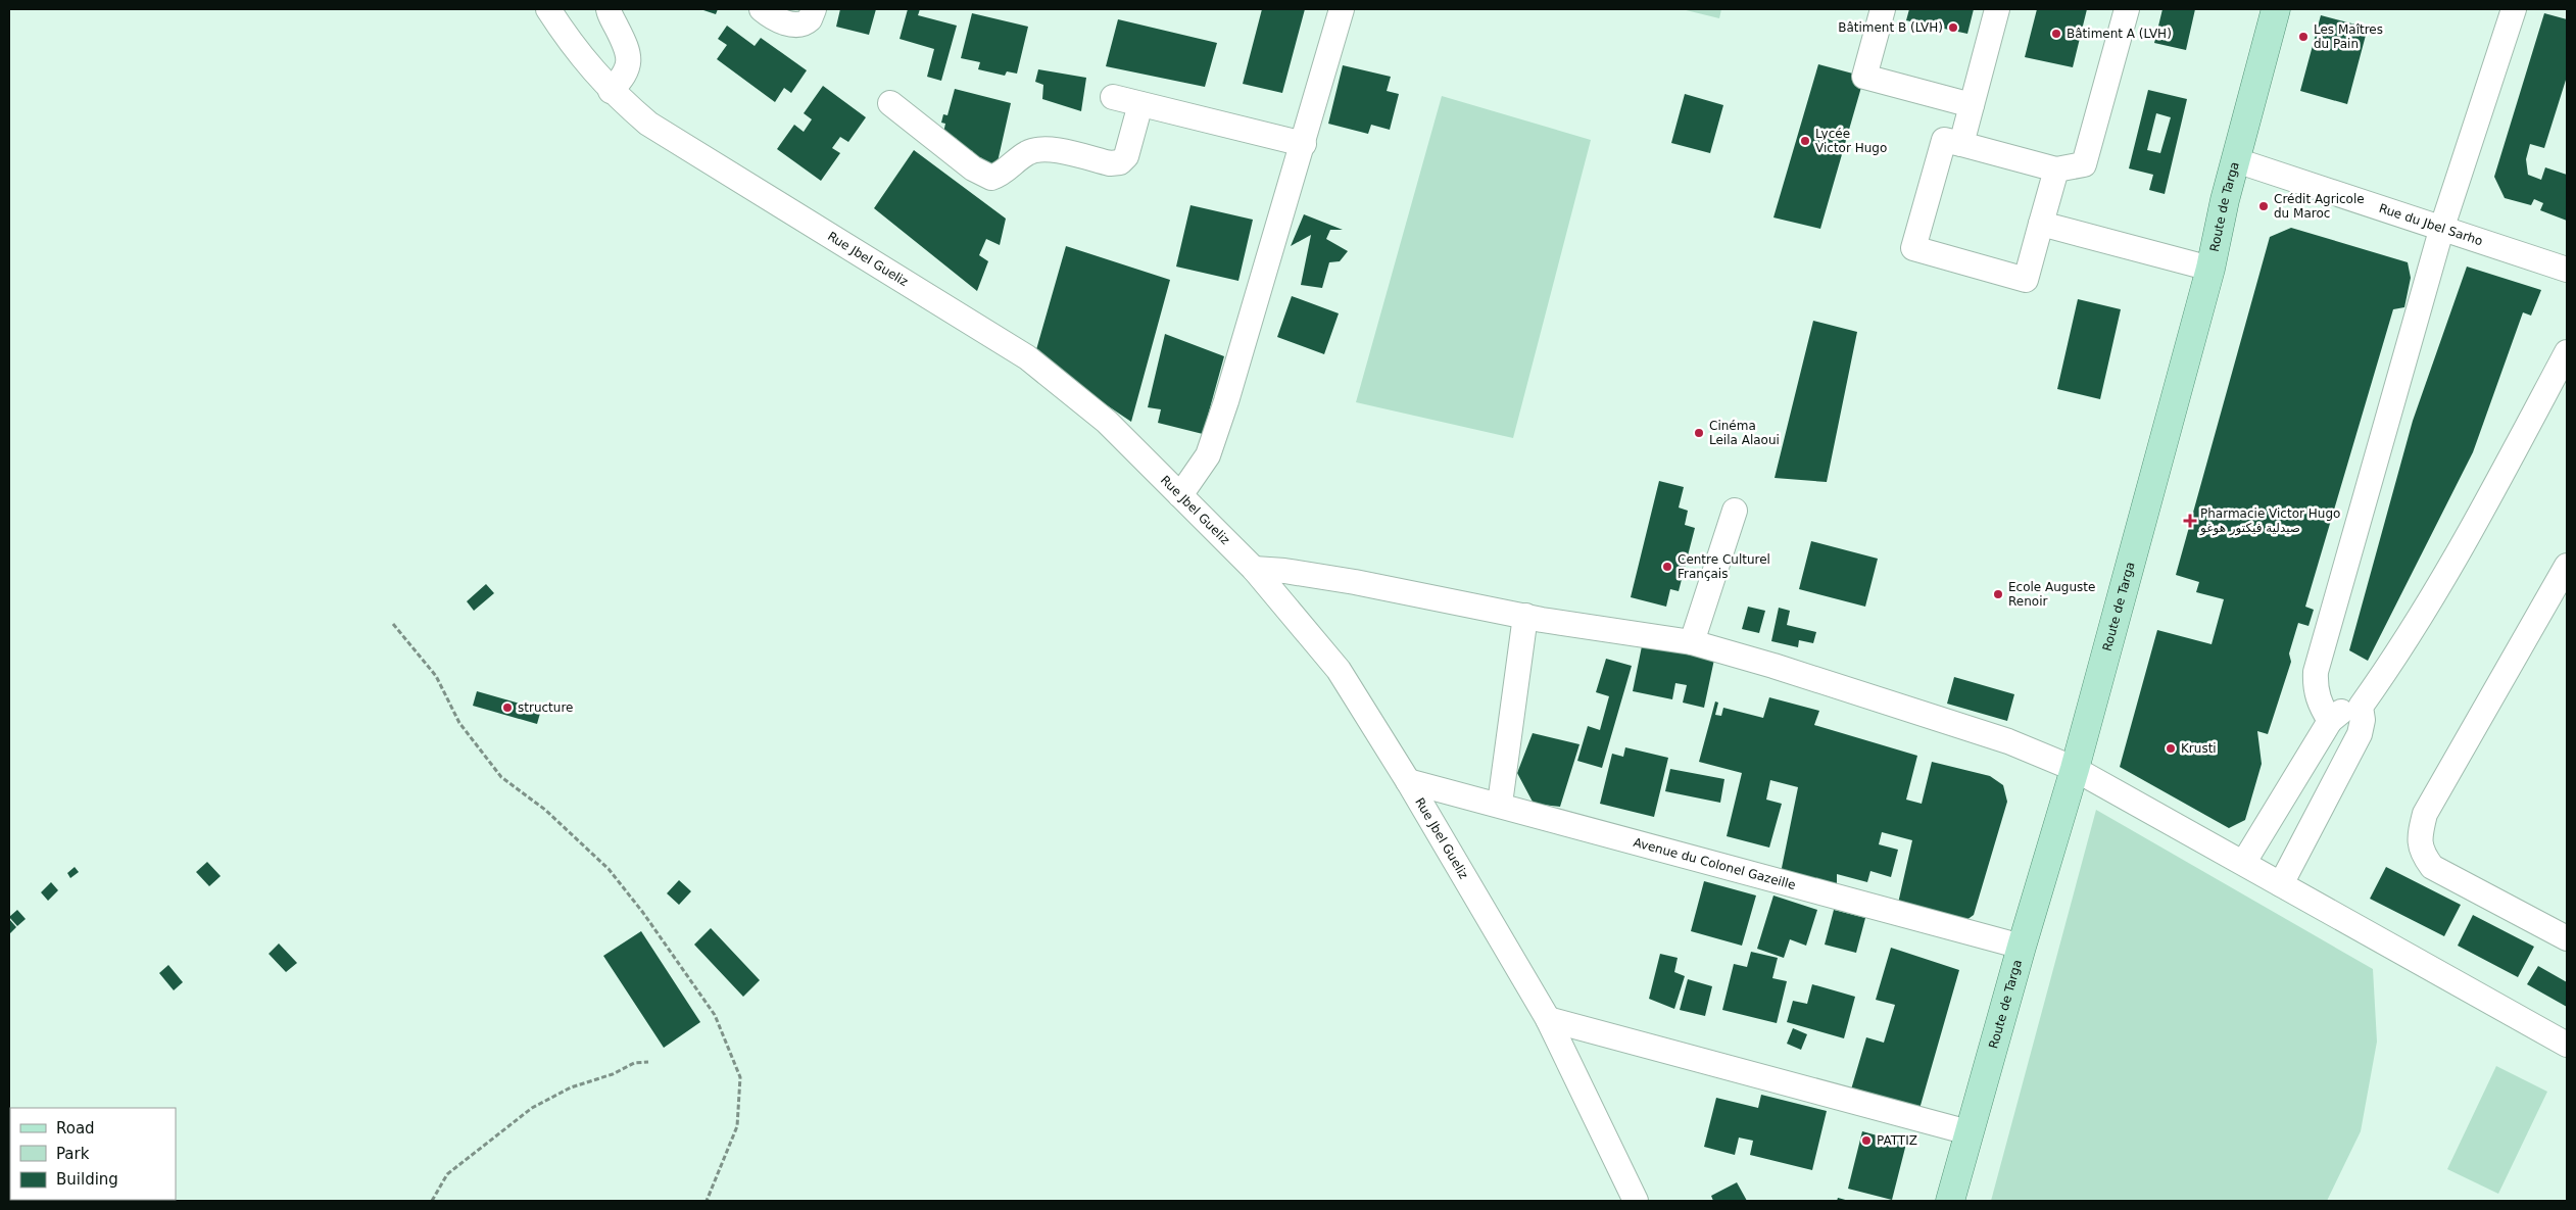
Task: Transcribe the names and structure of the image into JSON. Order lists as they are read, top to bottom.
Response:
{
  "streets": {
    "main road": ["Route de Targa"],
    "street": ["Rue du Jbel Sarho", "Rue Jbel Gueliz", "Avenue du Colonel Gazeille"]
  },
  "crossings": [
    ["Route de Targa", "Rue du Jbel Sarho"],
    ["Route de Targa", "Avenue du Colonel Gazeille"],
    ["Rue Jbel Gueliz", "Avenue du Colonel Gazeille"]
  ],
  "places": {
    "other": [
      "Bâtiment B (LVH)",
      "Bâtiment A (LVH)",
      "Les Maîtres du Pain",
      "Lycée Victor Hugo",
      "Crédit Agricole du Maroc",
      "Cinéma Leila Alaoui",
      "Centre Culturel Français",
      "Ecole Auguste Renoir",
      "structure",
      "Krusti",
      "PATTIZ"
    ],
    "health": ["Pharmacie Victor Hugo صيدلية فيكتور هوغو"]
  },
  "legend": ["Road", "Park", "Building"]
}
